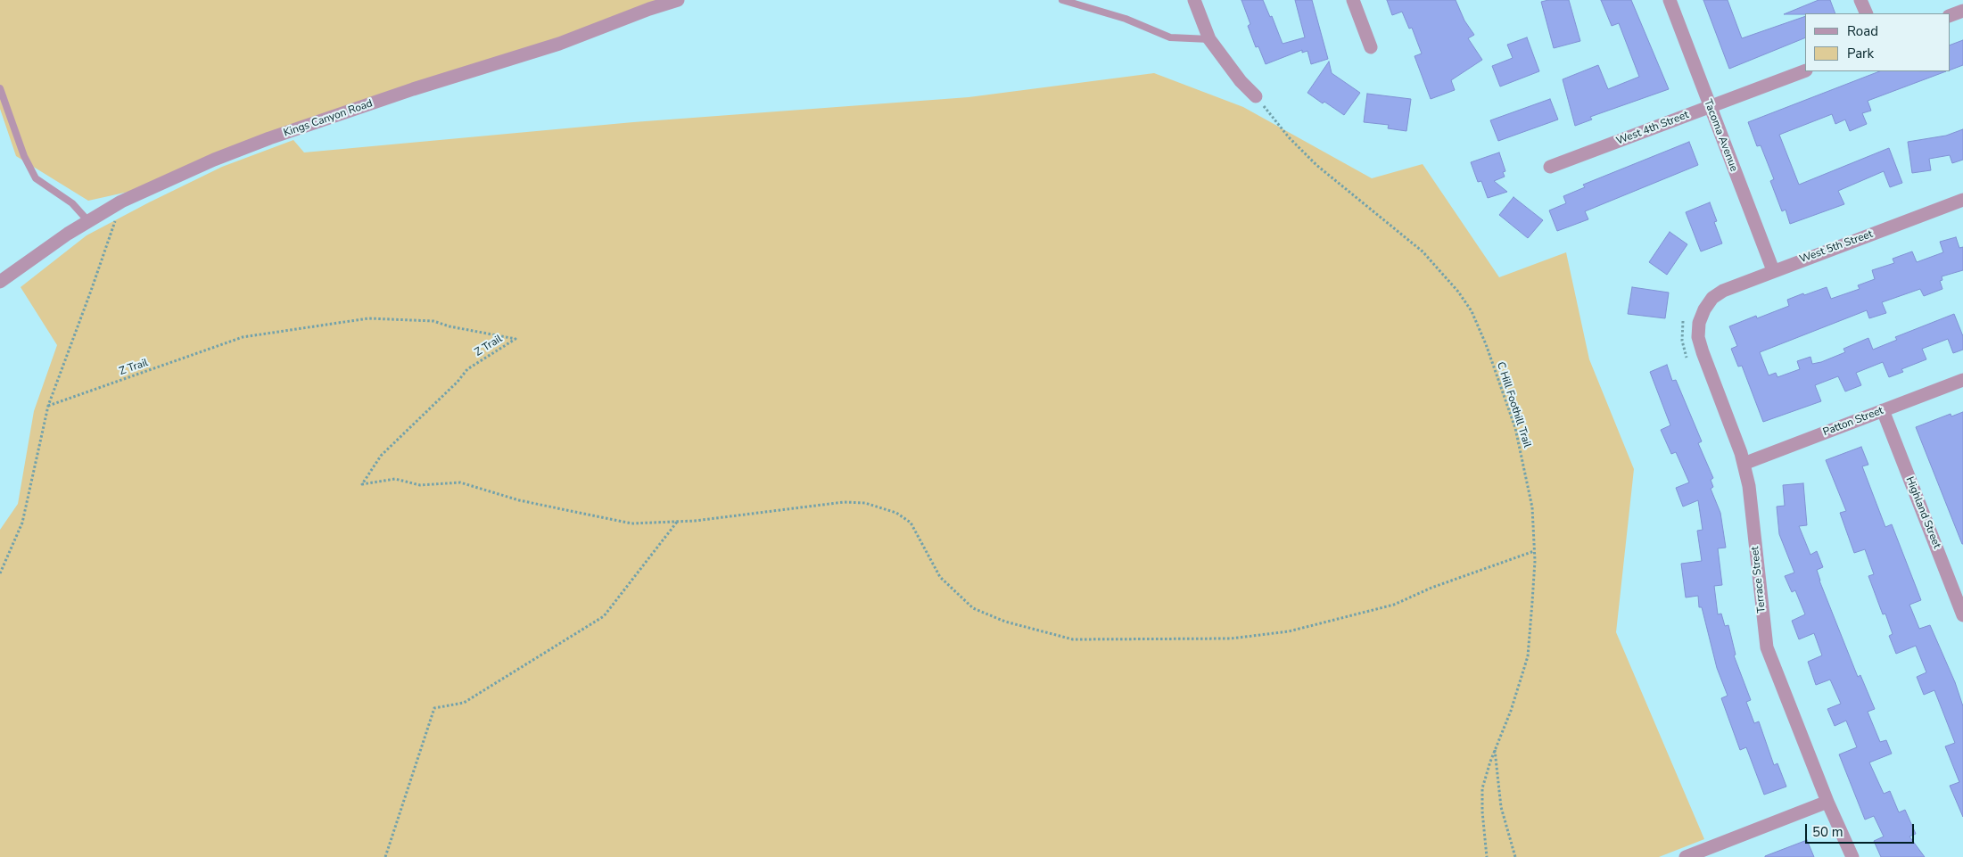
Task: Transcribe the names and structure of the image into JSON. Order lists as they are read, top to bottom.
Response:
{
  "streets": {
    "street": [
      "Kings Canyon Road",
      "West 4th Street",
      "Tacoma Avenue",
      "West 5th Street",
      "Patton Street",
      "Highland Street",
      "Terrace Street"
    ],
    "path": ["Z Trail", "C Hill Foothill Trail"]
  },
  "crossings": [
    ["West 4th Street", "Tacoma Avenue"],
    ["Tacoma Avenue", "West 5th Street"],
    ["West 5th Street", "Terrace Street"],
    ["Patton Street", "Highland Street"],
    ["Patton Street", "Terrace Street"]
  ],
  "legend": ["Road", "Park"],
  "scale_bar": "50 m"
}
